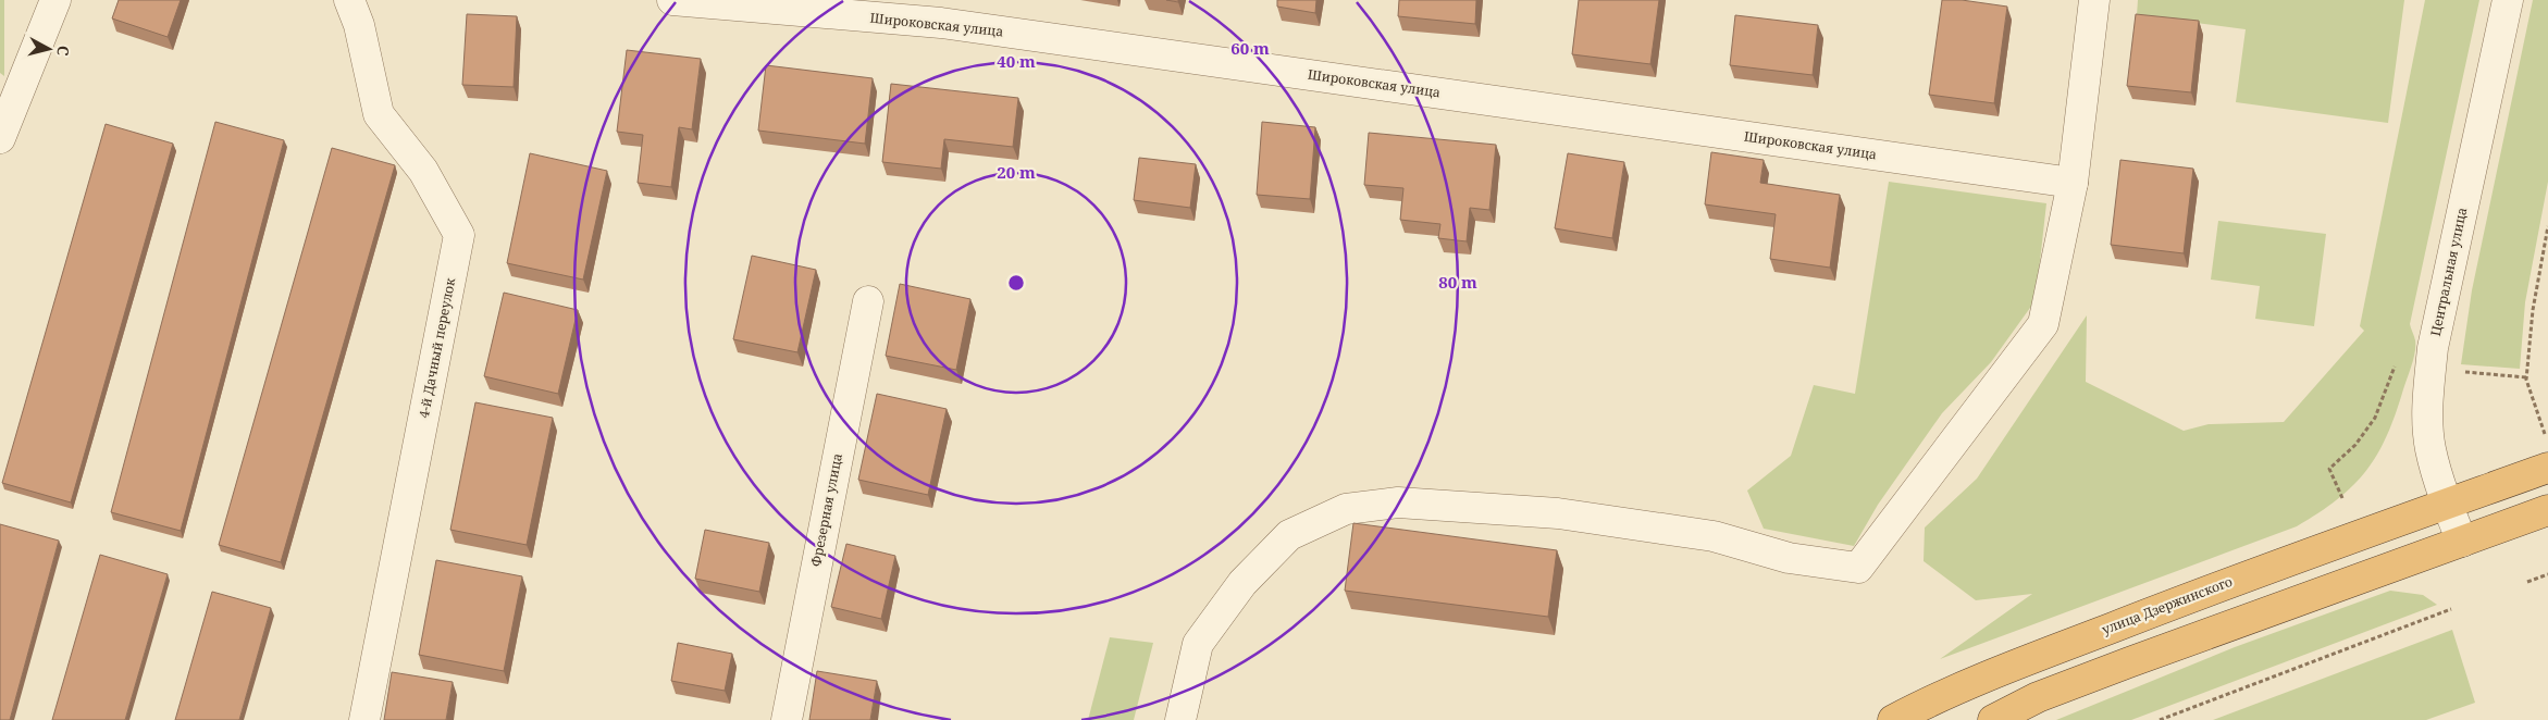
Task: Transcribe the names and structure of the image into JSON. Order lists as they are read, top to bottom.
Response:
{
  "streets": {
    "highway": ["улица Дзержинского"],
    "street": [
      "Широковская улица",
      "Центральная улица",
      "4-й Дачный переулок",
      "Фрезерная улица"
    ]
  },
  "crossings": [
    ["Центральная улица", "улица Дзержинского"]
  ],
  "north": "right",
  "rings": [
    "60 m",
    "40 m",
    "20 m",
    "80 m"
  ]
}
